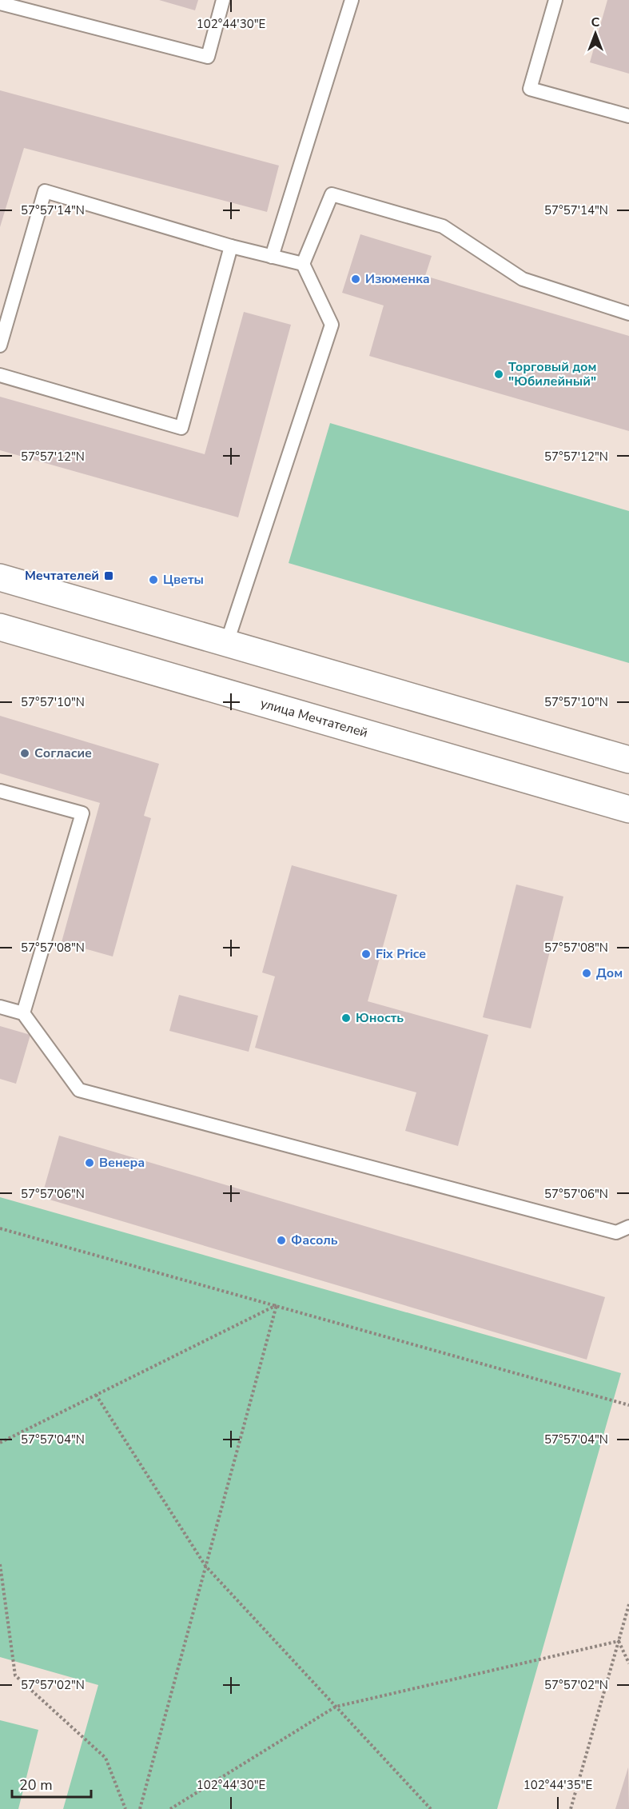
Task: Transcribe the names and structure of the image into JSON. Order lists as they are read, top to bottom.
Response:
{
  "streets": {
    "street": ["улица Мечтателей"]
  },
  "places": {
    "other": [
      "Изюменка",
      "Торговый дом \"Юбилейный\"",
      "Цветы",
      "Согласие",
      "Fix Price",
      "Дом",
      "Юность",
      "Венера",
      "Фасоль"
    ],
    "transit": ["Мечтателей"]
  },
  "scale_bar": "20 m",
  "north": "top",
  "coordinates": [
    "102°44'30\"E",
    "57°57'14\"N",
    "57°57'12\"N",
    "57°57'10\"N",
    "57°57'08\"N",
    "57°57'06\"N",
    "57°57'04\"N",
    "57°57'02\"N",
    "102°44'35\"E"
  ]
}
